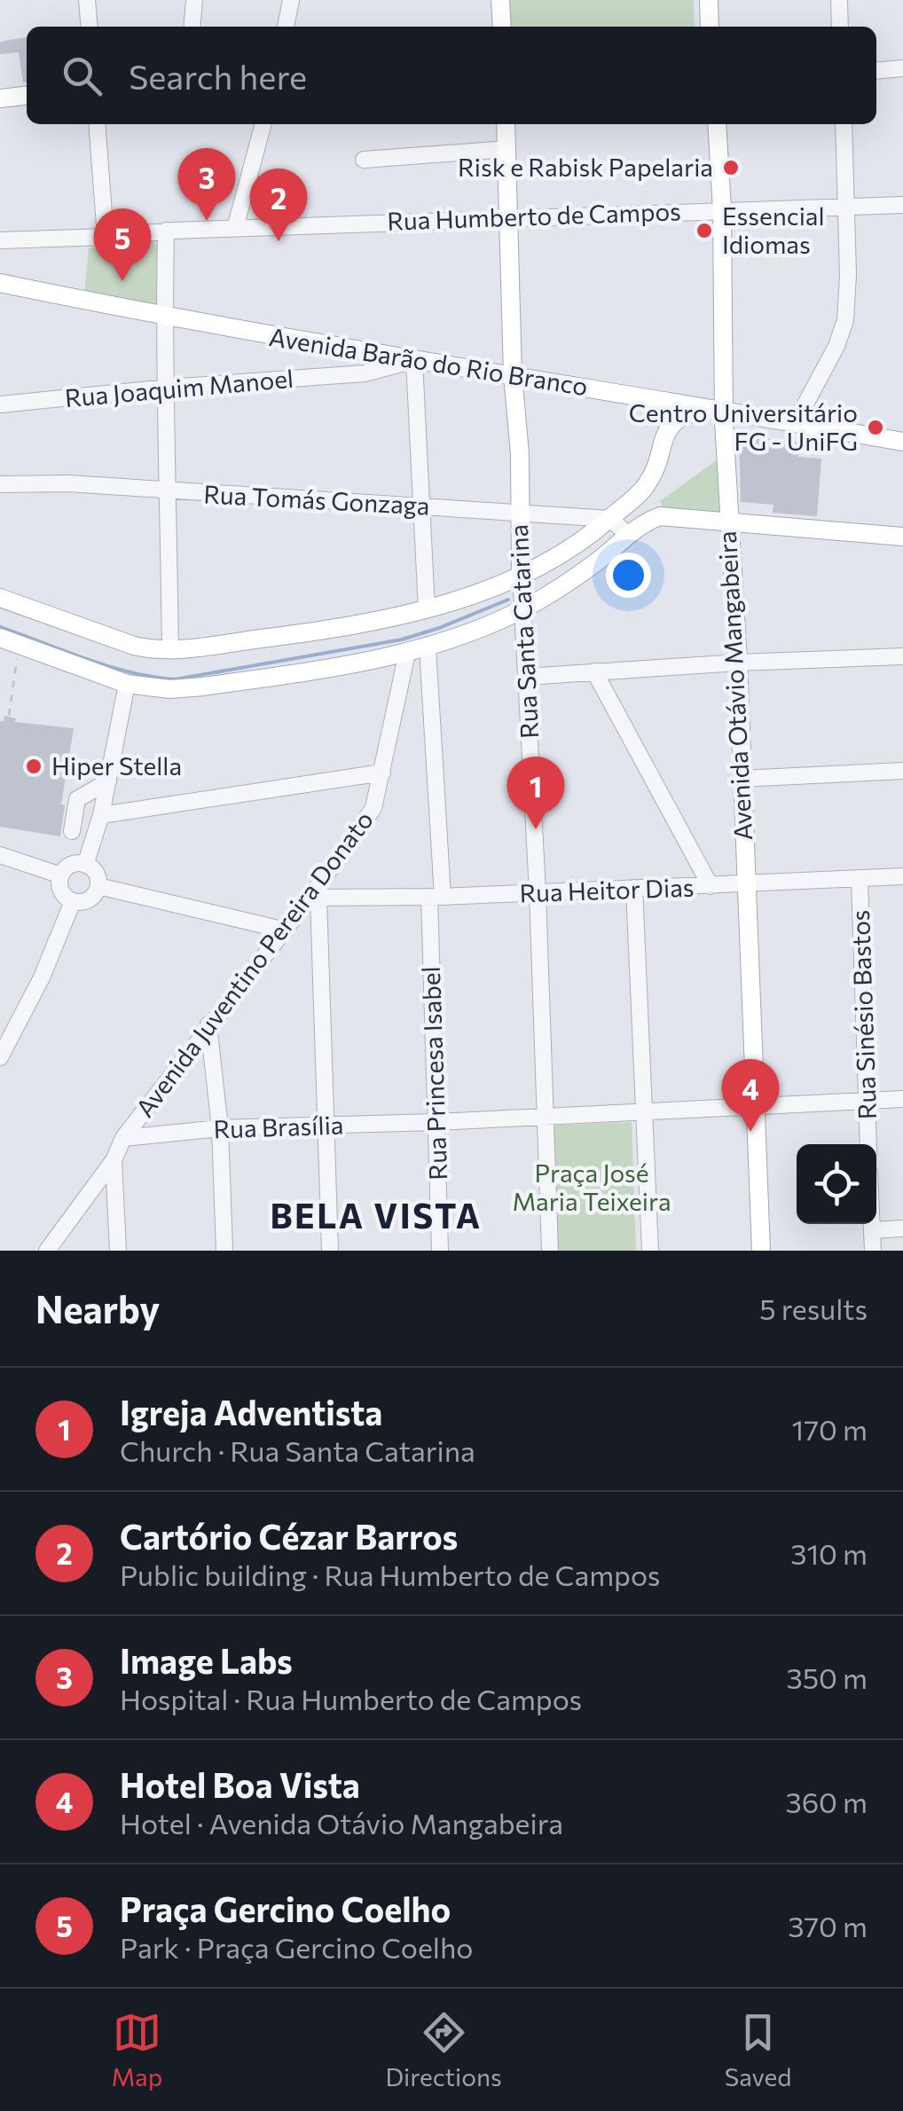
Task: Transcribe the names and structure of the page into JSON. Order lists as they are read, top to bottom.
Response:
{
  "streets": {
    "main road": ["Avenida Barão do Rio Branco", "Rua Santa Catarina", "Avenida Otávio Mangabeira"],
    "street": [
      "Rua Humberto de Campos",
      "Rua Joaquim Manoel",
      "Rua Tomás Gonzaga",
      "Rua Heitor Dias",
      "Avenida Juventino Pereira Donato",
      "Rua Sinésio Bastos",
      "Rua Princesa Isabel",
      "Rua Brasília"
    ]
  },
  "crossings": [
    ["Rua Humberto de Campos", "Rua Santa Catarina"],
    ["Rua Humberto de Campos", "Avenida Otávio Mangabeira"],
    ["Avenida Barão do Rio Branco", "Rua Joaquim Manoel"],
    ["Avenida Barão do Rio Branco", "Rua Santa Catarina"],
    ["Avenida Barão do Rio Branco", "Avenida Otávio Mangabeira"],
    ["Rua Tomás Gonzaga", "Rua Santa Catarina"],
    ["Rua Santa Catarina", "Rua Heitor Dias"],
    ["Rua Santa Catarina", "Rua Brasília"],
    ["Avenida Otávio Mangabeira", "Rua Heitor Dias"],
    ["Avenida Otávio Mangabeira", "Rua Brasília"],
    ["Rua Heitor Dias", "Avenida Juventino Pereira Donato"],
    ["Rua Heitor Dias", "Rua Sinésio Bastos"],
    ["Rua Heitor Dias", "Rua Princesa Isabel"],
    ["Avenida Juventino Pereira Donato", "Rua Brasília"],
    ["Rua Sinésio Bastos", "Rua Brasília"],
    ["Rua Princesa Isabel", "Rua Brasília"]
  ],
  "districts": ["BELA VISTA"],
  "parks": ["Praça José Maria Teixeira"],
  "places": [
    "Risk e Rabisk Papelaria",
    "Essencial Idiomas",
    "Centro Universitário FG - UniFG",
    "Hiper Stella"
  ],
  "page": {
    "search": "Search here",
    "pins": [
      "3",
      "2",
      "5",
      "1",
      "4"
    ],
    "heading": ["Nearby", "5 results"],
    "list": [
      {
        "mark": "1",
        "name": "Igreja Adventista",
        "note": "Church · Rua Santa Catarina",
        "value": "170 m"
      },
      {
        "mark": "2",
        "name": "Cartório Cézar Barros",
        "note": "Public building · Rua Humberto de Campos",
        "value": "310 m"
      },
      {
        "mark": "3",
        "name": "Image Labs",
        "note": "Hospital · Rua Humberto de Campos",
        "value": "350 m"
      },
      {
        "mark": "4",
        "name": "Hotel Boa Vista",
        "note": "Hotel · Avenida Otávio Mangabeira",
        "value": "360 m"
      },
      {
        "mark": "5",
        "name": "Praça Gercino Coelho",
        "note": "Park · Praça Gercino Coelho",
        "value": "370 m"
      }
    ],
    "nav": ["Map", "Directions", "Saved"]
  }
}
